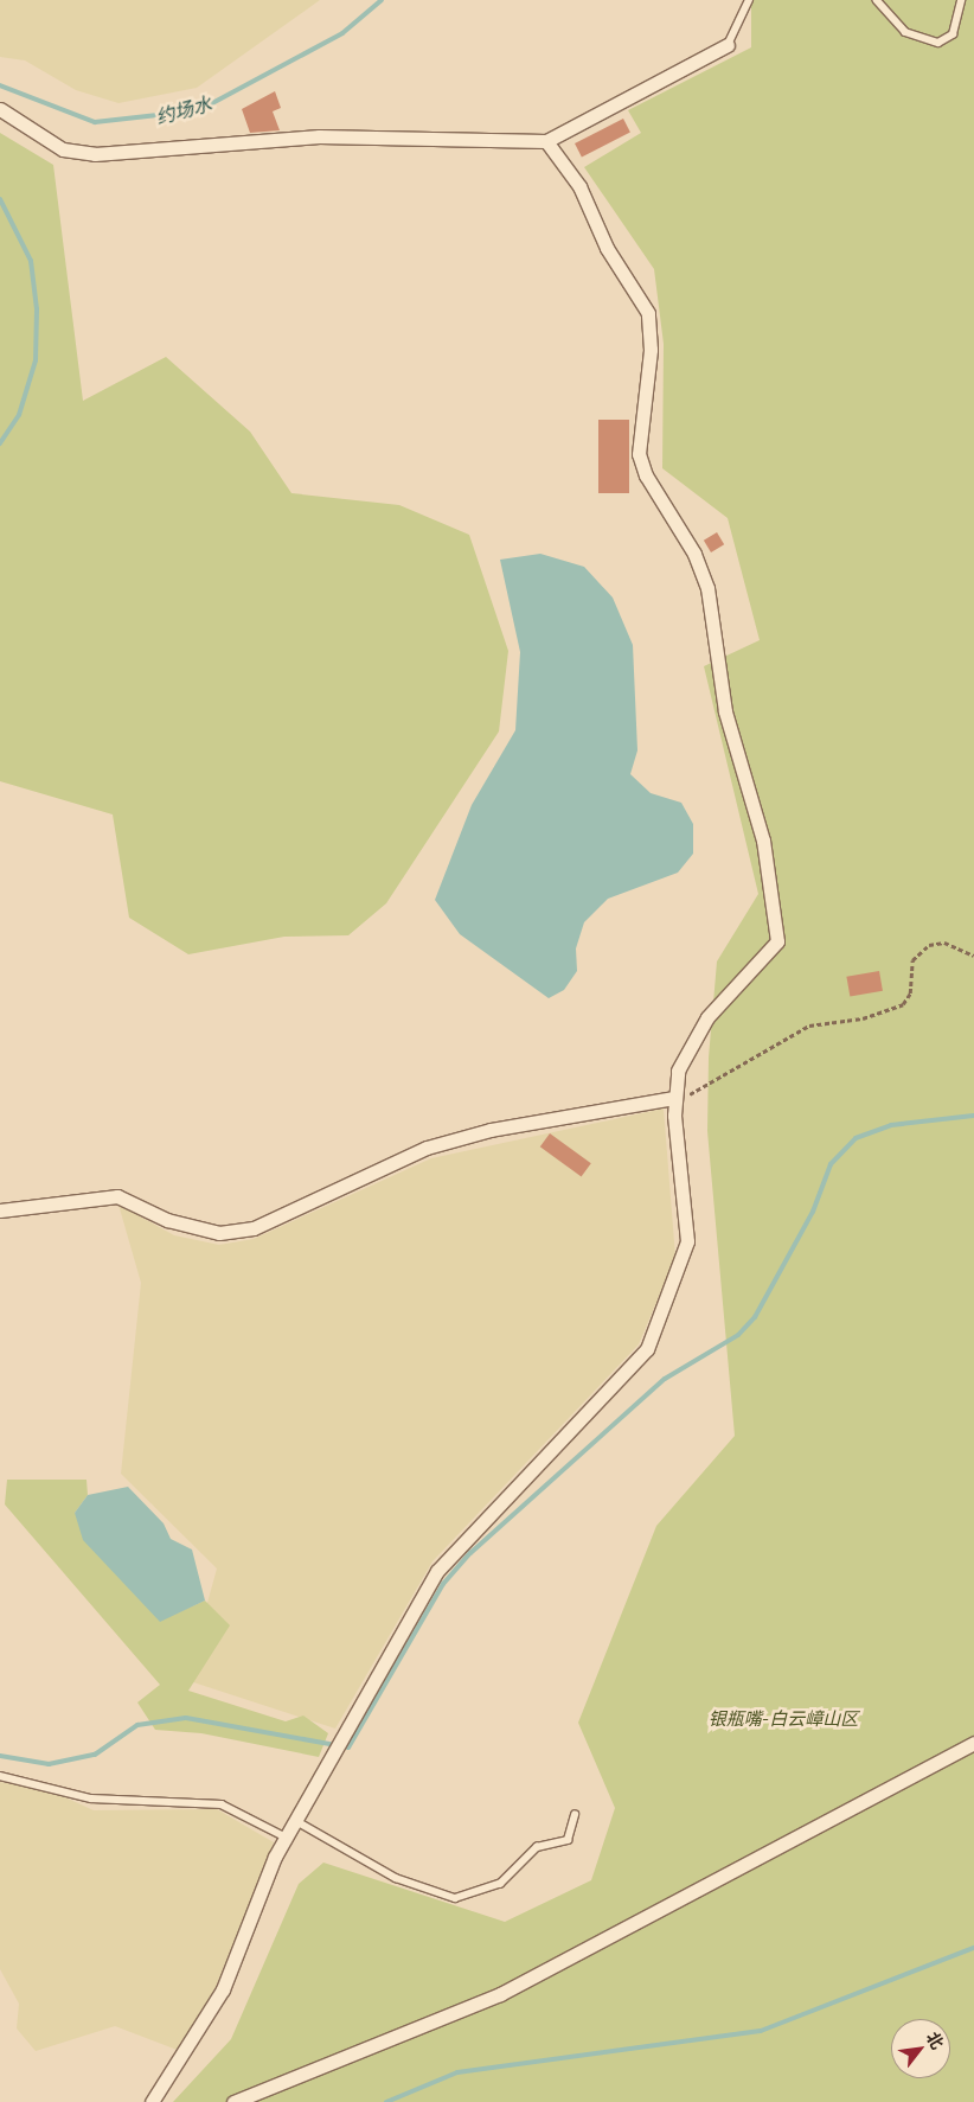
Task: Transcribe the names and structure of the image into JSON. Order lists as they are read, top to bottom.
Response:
{
  "water": ["约场水"],
  "parks": ["银瓶嘴-白云嶂山区"],
  "north": "top right"
}
